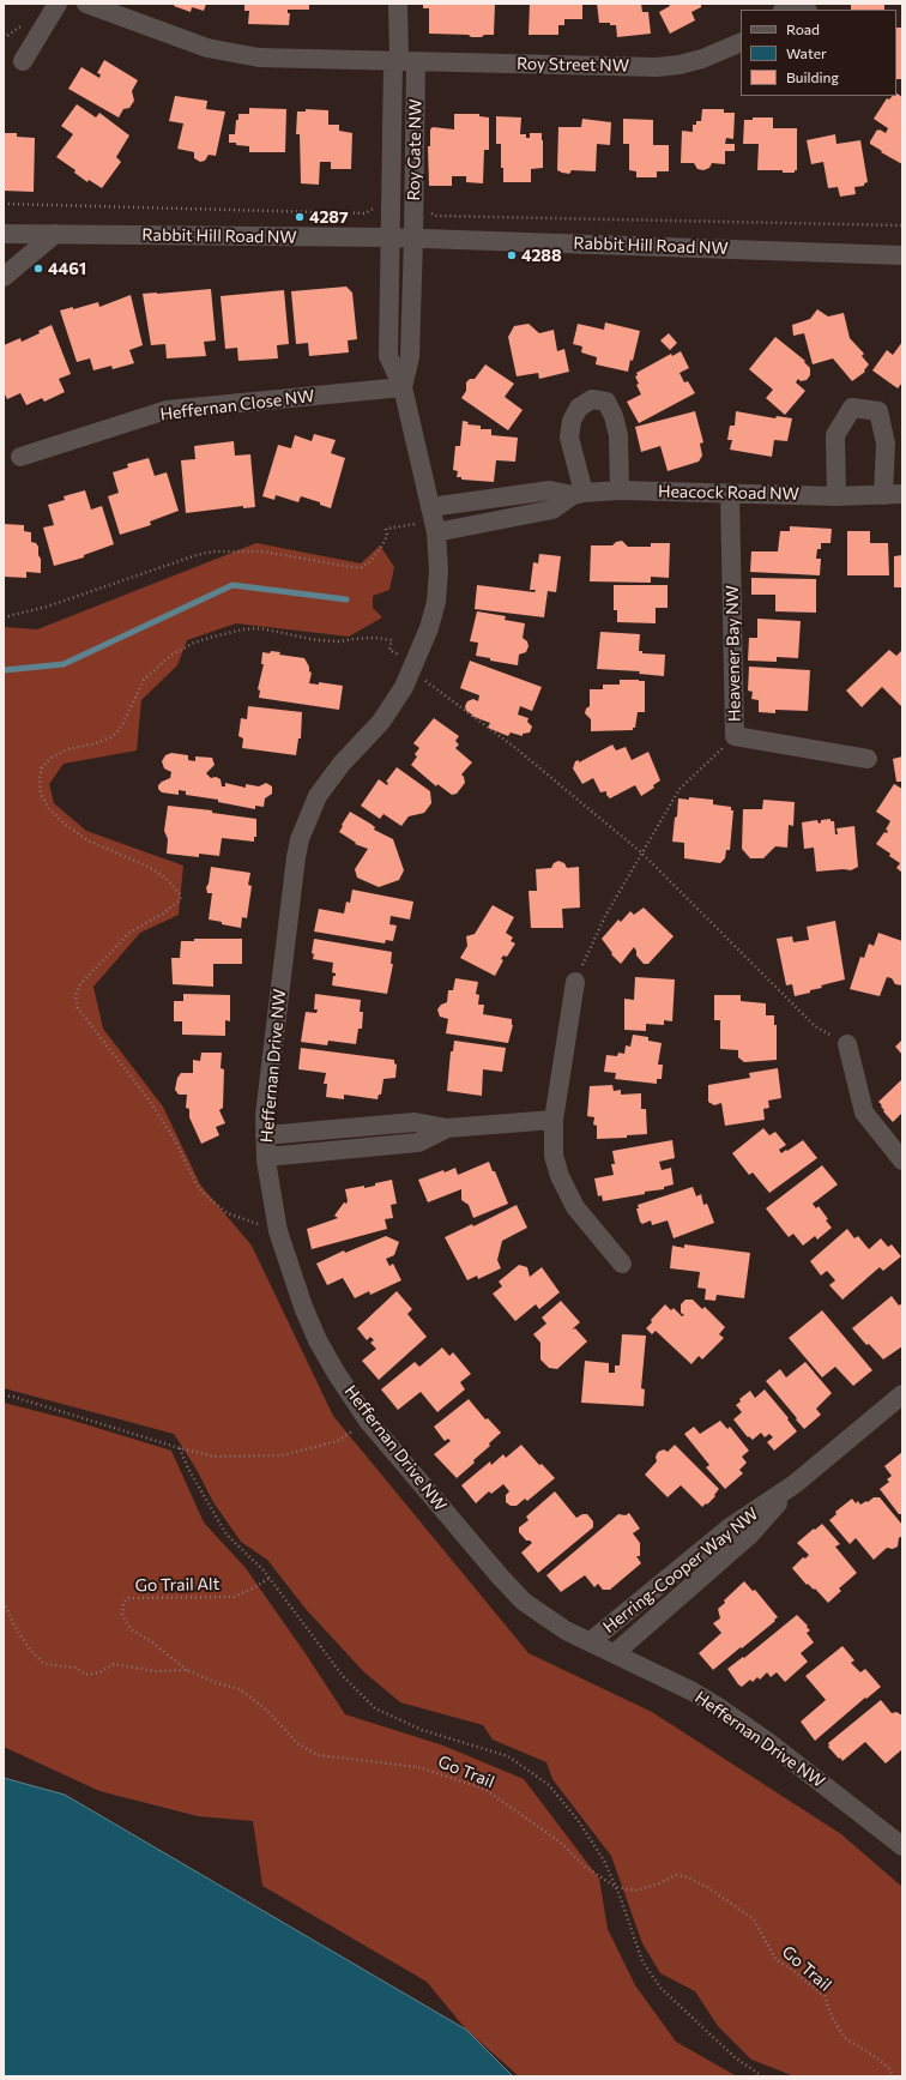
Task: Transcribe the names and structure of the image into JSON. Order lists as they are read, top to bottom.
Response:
{
  "streets": {
    "street": [
      "Roy Street NW",
      "Roy Gate NW",
      "Rabbit Hill Road NW",
      "Heffernan Close NW",
      "Heacock Road NW",
      "Heavener Bay NW",
      "Heffernan Drive NW",
      "Herring-Cooper Way NW"
    ],
    "path": ["Go Trail Alt", "Go Trail"]
  },
  "crossings": [
    ["Roy Street NW", "Roy Gate NW"],
    ["Roy Gate NW", "Rabbit Hill Road NW"],
    ["Roy Gate NW", "Heffernan Drive NW"],
    ["Rabbit Hill Road NW", "Heffernan Drive NW"],
    ["Heffernan Close NW", "Heffernan Drive NW"],
    ["Heacock Road NW", "Heavener Bay NW"],
    ["Heacock Road NW", "Heffernan Drive NW"],
    ["Heffernan Drive NW", "Herring-Cooper Way NW"],
    ["Go Trail Alt", "Go Trail"]
  ],
  "places": ["4287", "4288", "4461"],
  "legend": ["Road", "Water", "Building"]
}
